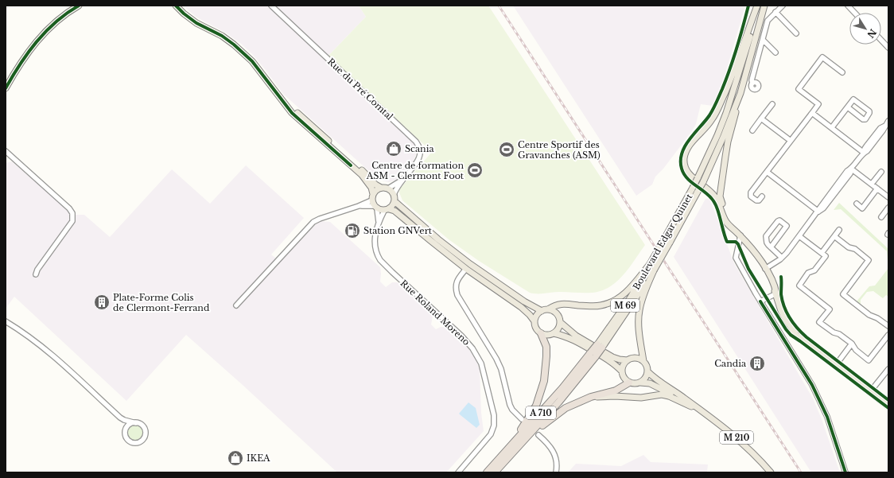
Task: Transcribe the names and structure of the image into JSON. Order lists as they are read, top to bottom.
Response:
{
  "streets": {
    "highway": ["A 710"],
    "main road": ["Boulevard Edgar Quinet", "M 69", "M 210"],
    "street": ["Rue du Pré Comtal", "Rue Roland Moreno"]
  },
  "crossings": [
    ["Boulevard Edgar Quinet", "M 69"],
    ["Boulevard Edgar Quinet", "A 710"],
    ["M 69", "A 710"]
  ],
  "places": {
    "shop": ["Scania", "IKEA"],
    "sports": ["Centre Sportif des Gravanches (ASM)", "Centre de formation ASM - Clermont Foot"],
    "fuel station": ["Station GNVert"],
    "building": ["Plate-Forme Colis de Clermont-Ferrand", "Candia"]
  },
  "north": "bottom right"
}
